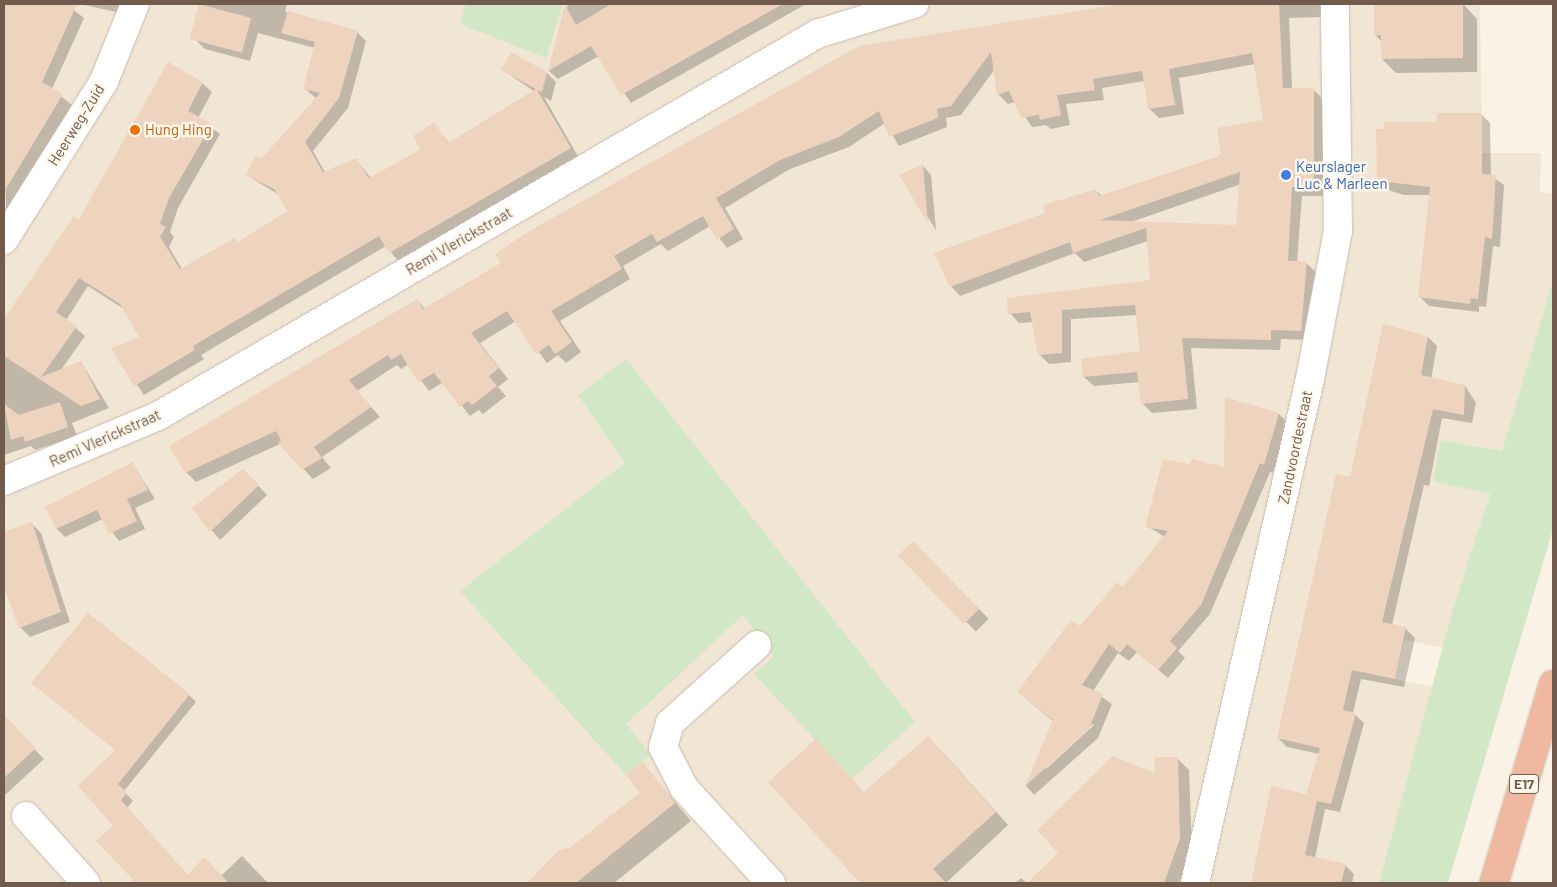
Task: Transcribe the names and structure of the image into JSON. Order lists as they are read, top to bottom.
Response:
{
  "streets": {
    "highway": ["E17"],
    "street": ["Heerweg-Zuid", "Remi Vlerickstraat", "Zandvoordestraat"]
  },
  "places": ["Hung Hing", "Keurslager Luc & Marleen"]
}
